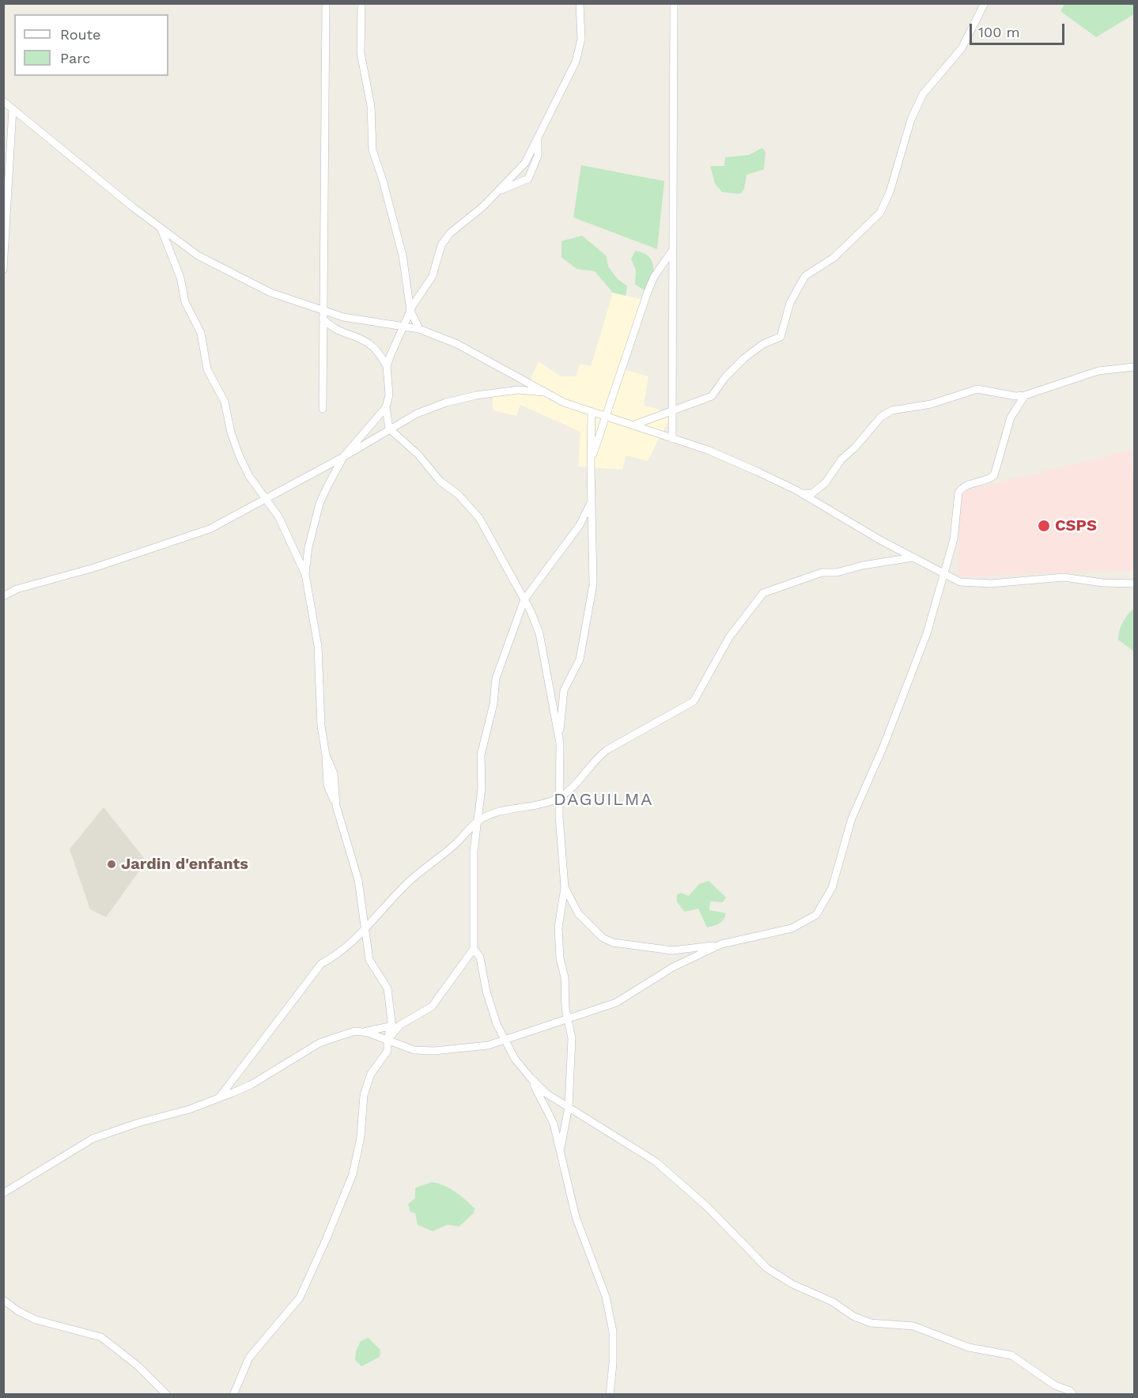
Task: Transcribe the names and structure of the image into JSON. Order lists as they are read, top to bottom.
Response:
{
  "districts": ["DAGUILMA"],
  "places": ["CSPS", "Jardin d'enfants"],
  "legend": ["Route", "Parc"],
  "scale_bar": "100 m"
}
